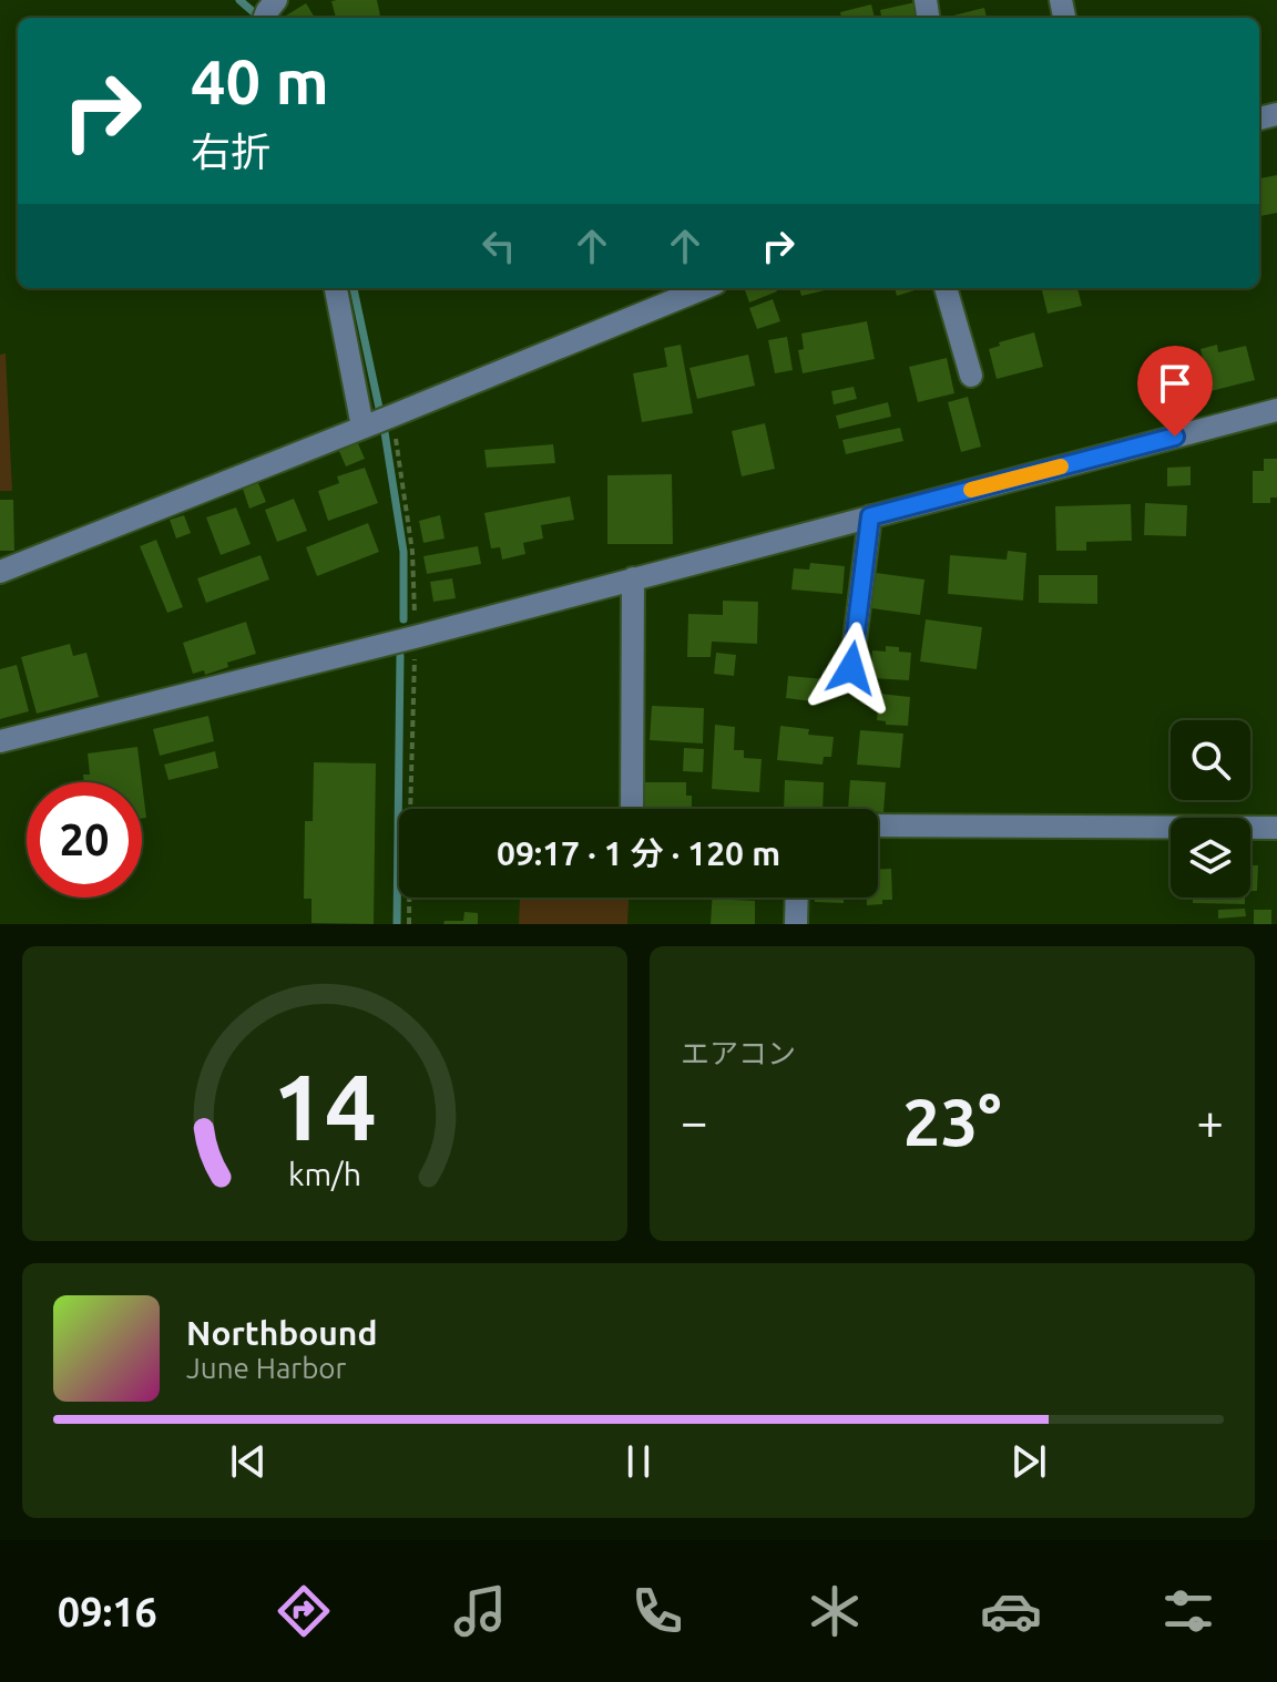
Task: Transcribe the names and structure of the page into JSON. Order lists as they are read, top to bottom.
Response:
{
  "page": {
    "turn": ["40 m", "右折"],
    "limit": "20",
    "trip": "09:17 · 1 分 · 120 m",
    "tile": "エアコン",
    "heat": ["−", "23°", "+"],
    "song": ["Northbound", "June Harbor"],
    "tabs": "09:16",
    "gauge": ["14", "km/h"]
  }
}
